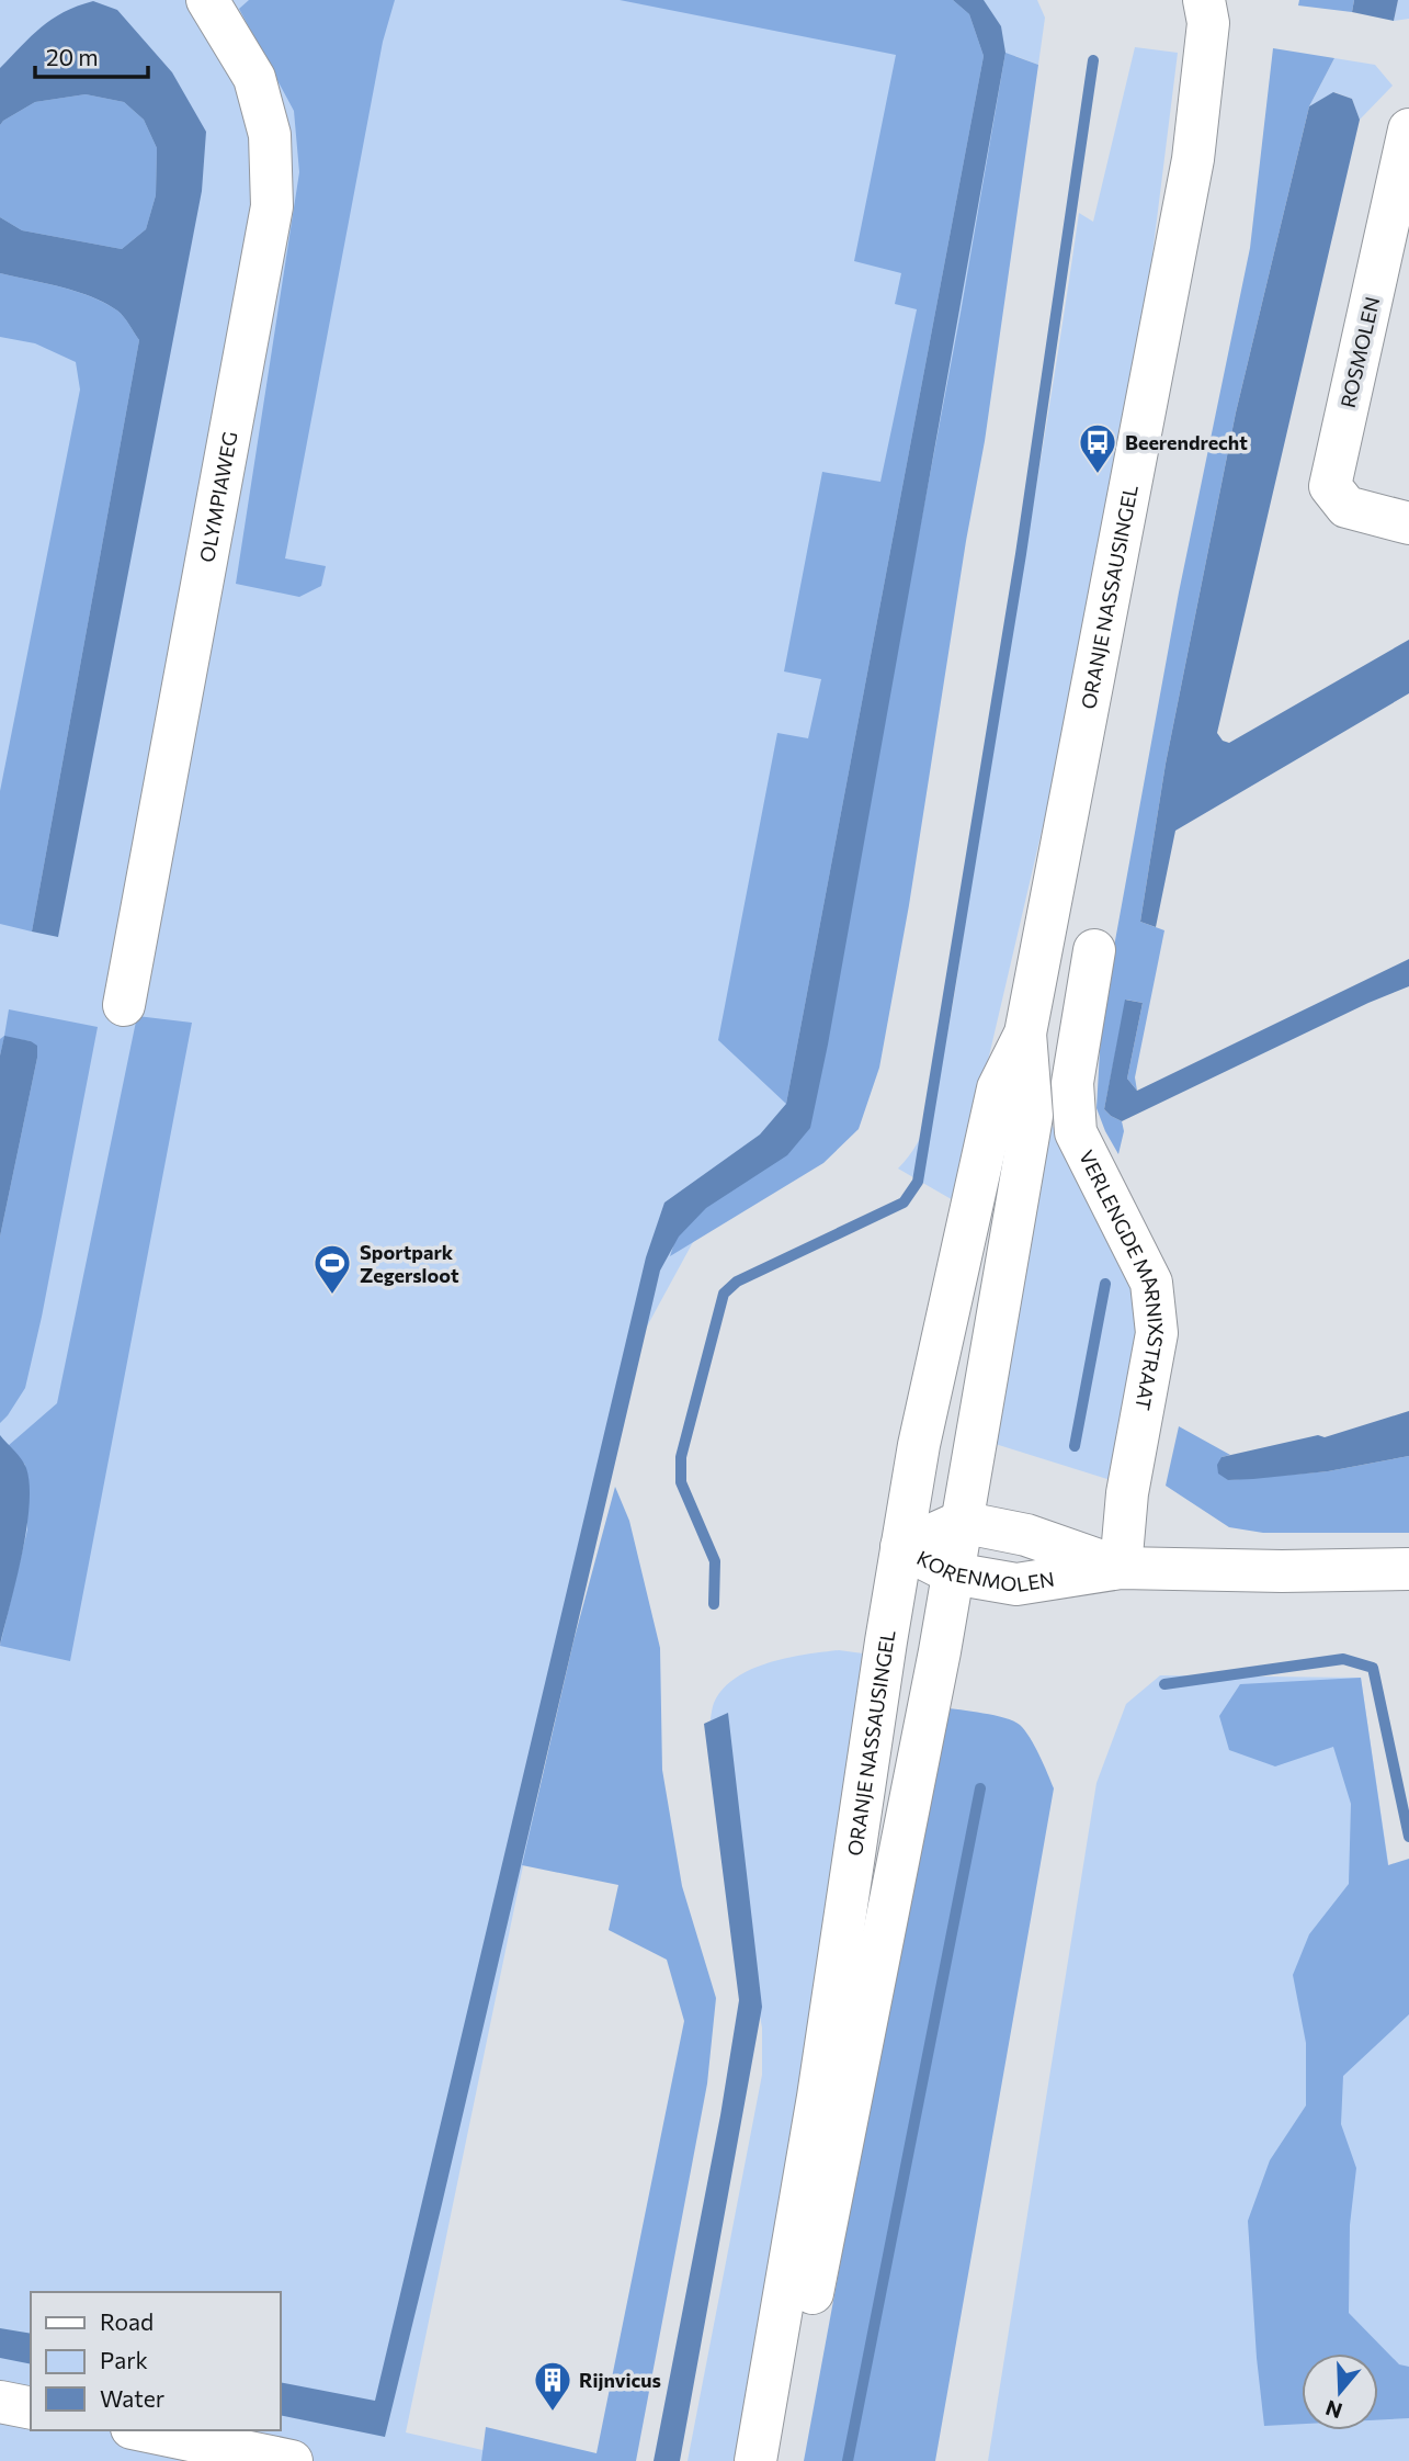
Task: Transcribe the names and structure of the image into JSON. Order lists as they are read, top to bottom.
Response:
{
  "streets": {
    "main road": [
      "ROSMOLEN",
      "OLYMPIAWEG",
      "ORANJE NASSAUSINGEL",
      "VERLENGDE MARNIXSTRAAT",
      "KORENMOLEN"
    ]
  },
  "crossings": [
    ["ORANJE NASSAUSINGEL", "KORENMOLEN"],
    ["VERLENGDE MARNIXSTRAAT", "KORENMOLEN"]
  ],
  "places": {
    "bus stop": ["Beerendrecht"],
    "sports": ["Sportpark Zegersloot"],
    "building": ["Rijnvicus"]
  },
  "legend": ["Road", "Park", "Water"],
  "scale_bar": "20 m",
  "north": "bottom"
}
